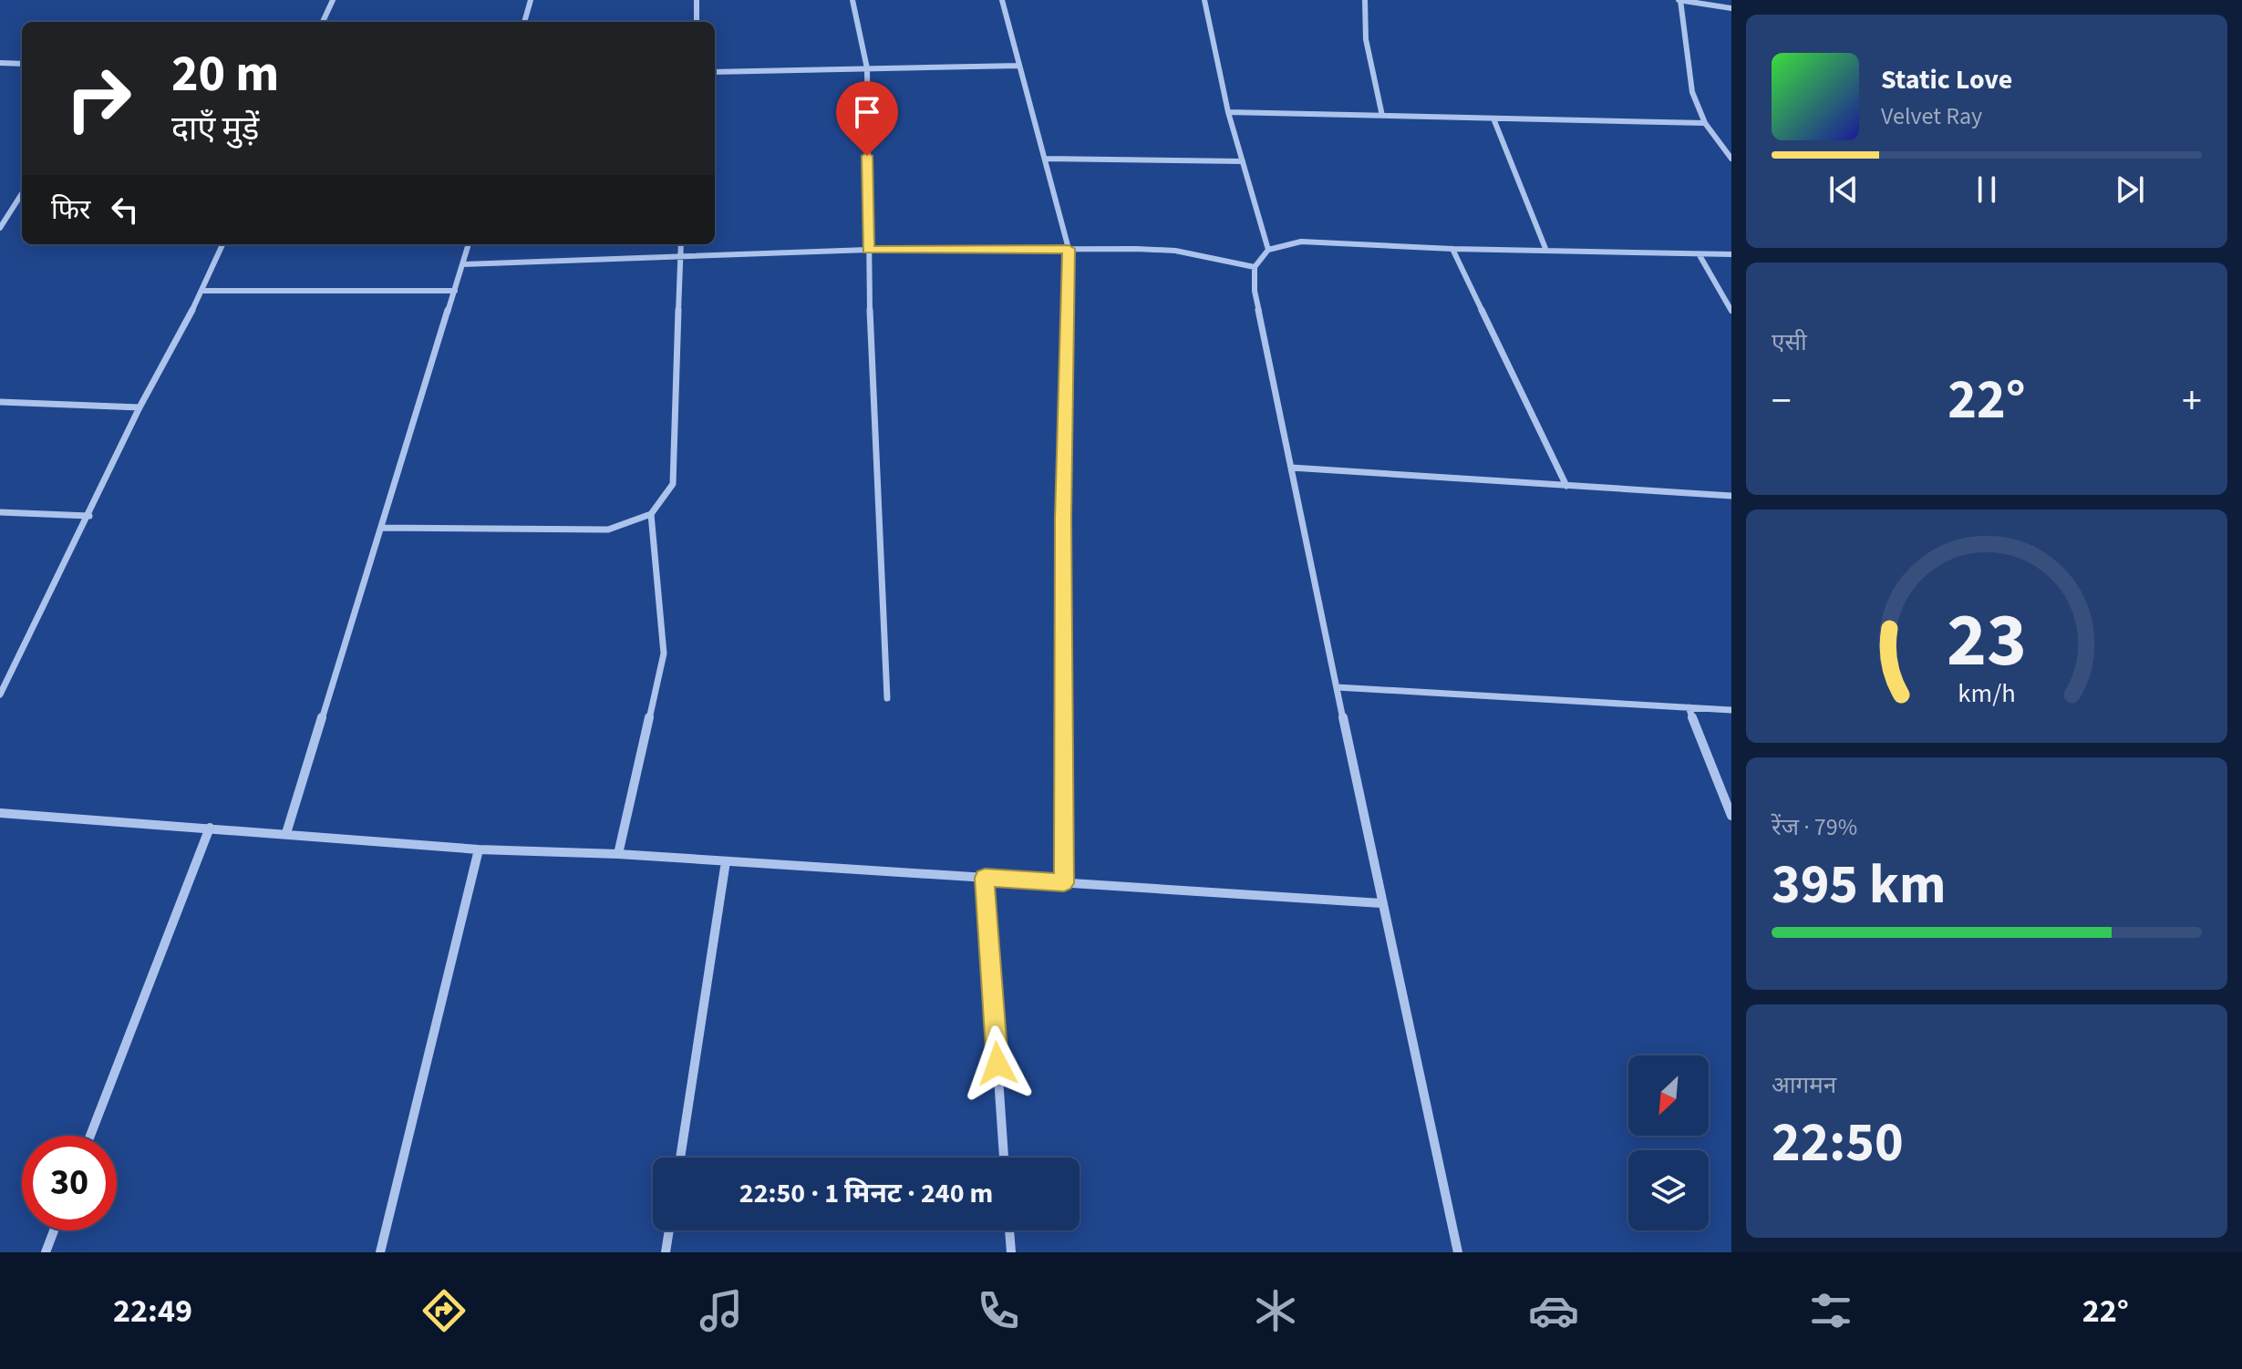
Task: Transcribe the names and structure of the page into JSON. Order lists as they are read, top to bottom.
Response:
{
  "north": "bottom left",
  "page": {
    "turn": ["20 m", "दाएँ मुड़ें"],
    "song": ["Static Love", "Velvet Ray"],
    "then": "फिर",
    "tile": [
      "एसी",
      ["रेंज · 79%", "395 km"],
      ["आगमन", "22:50"]
    ],
    "heat": ["−", "22°", "+"],
    "limit": "30",
    "trip": "22:50 · 1 मिनट · 240 m",
    "tabs": ["22:49", "22°"],
    "gauge": ["23", "km/h"]
  }
}
